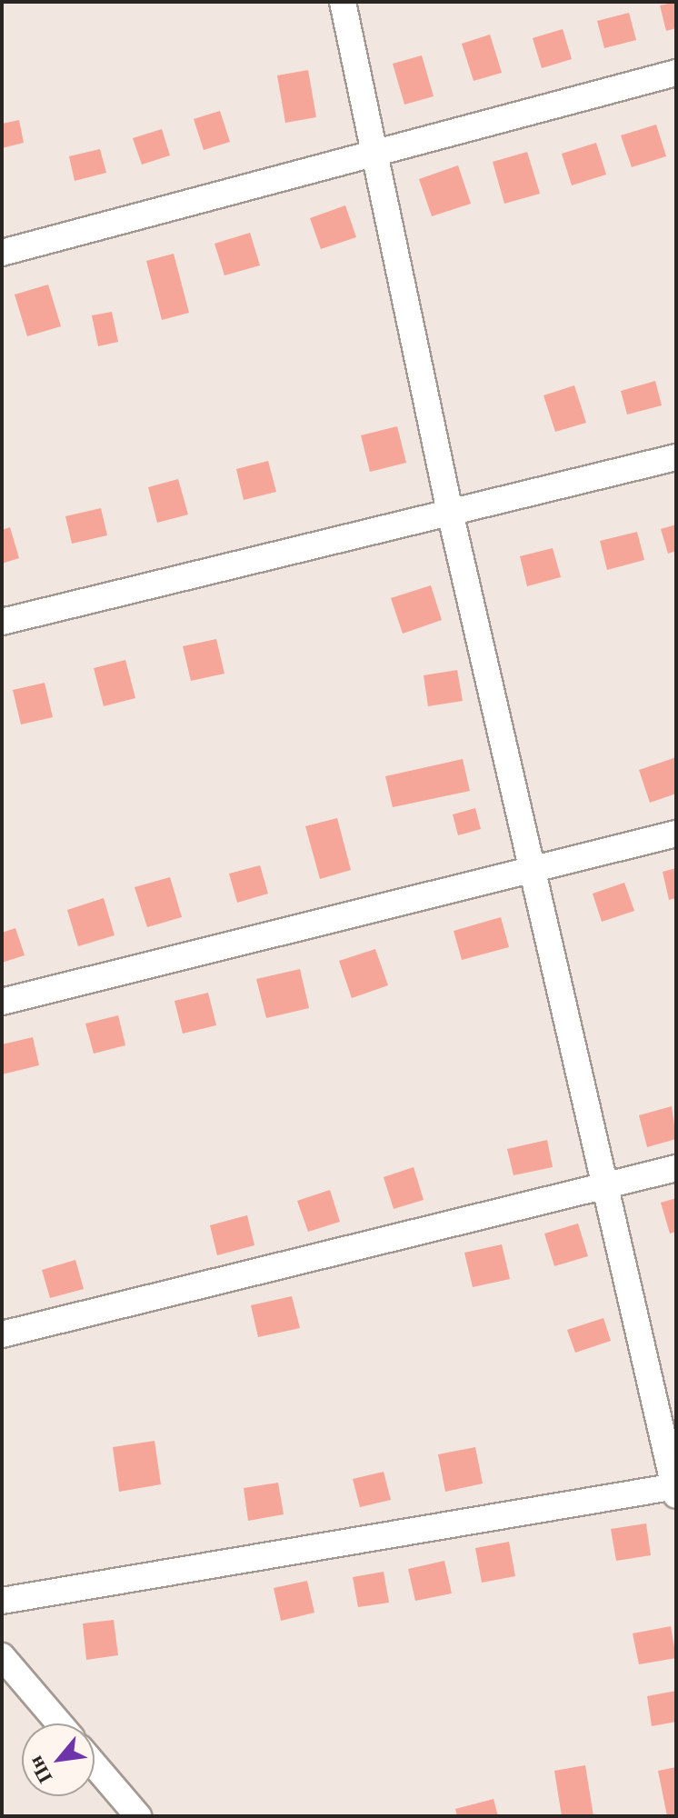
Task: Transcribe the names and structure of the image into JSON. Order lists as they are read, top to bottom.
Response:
{
  "north": "bottom left"
}
